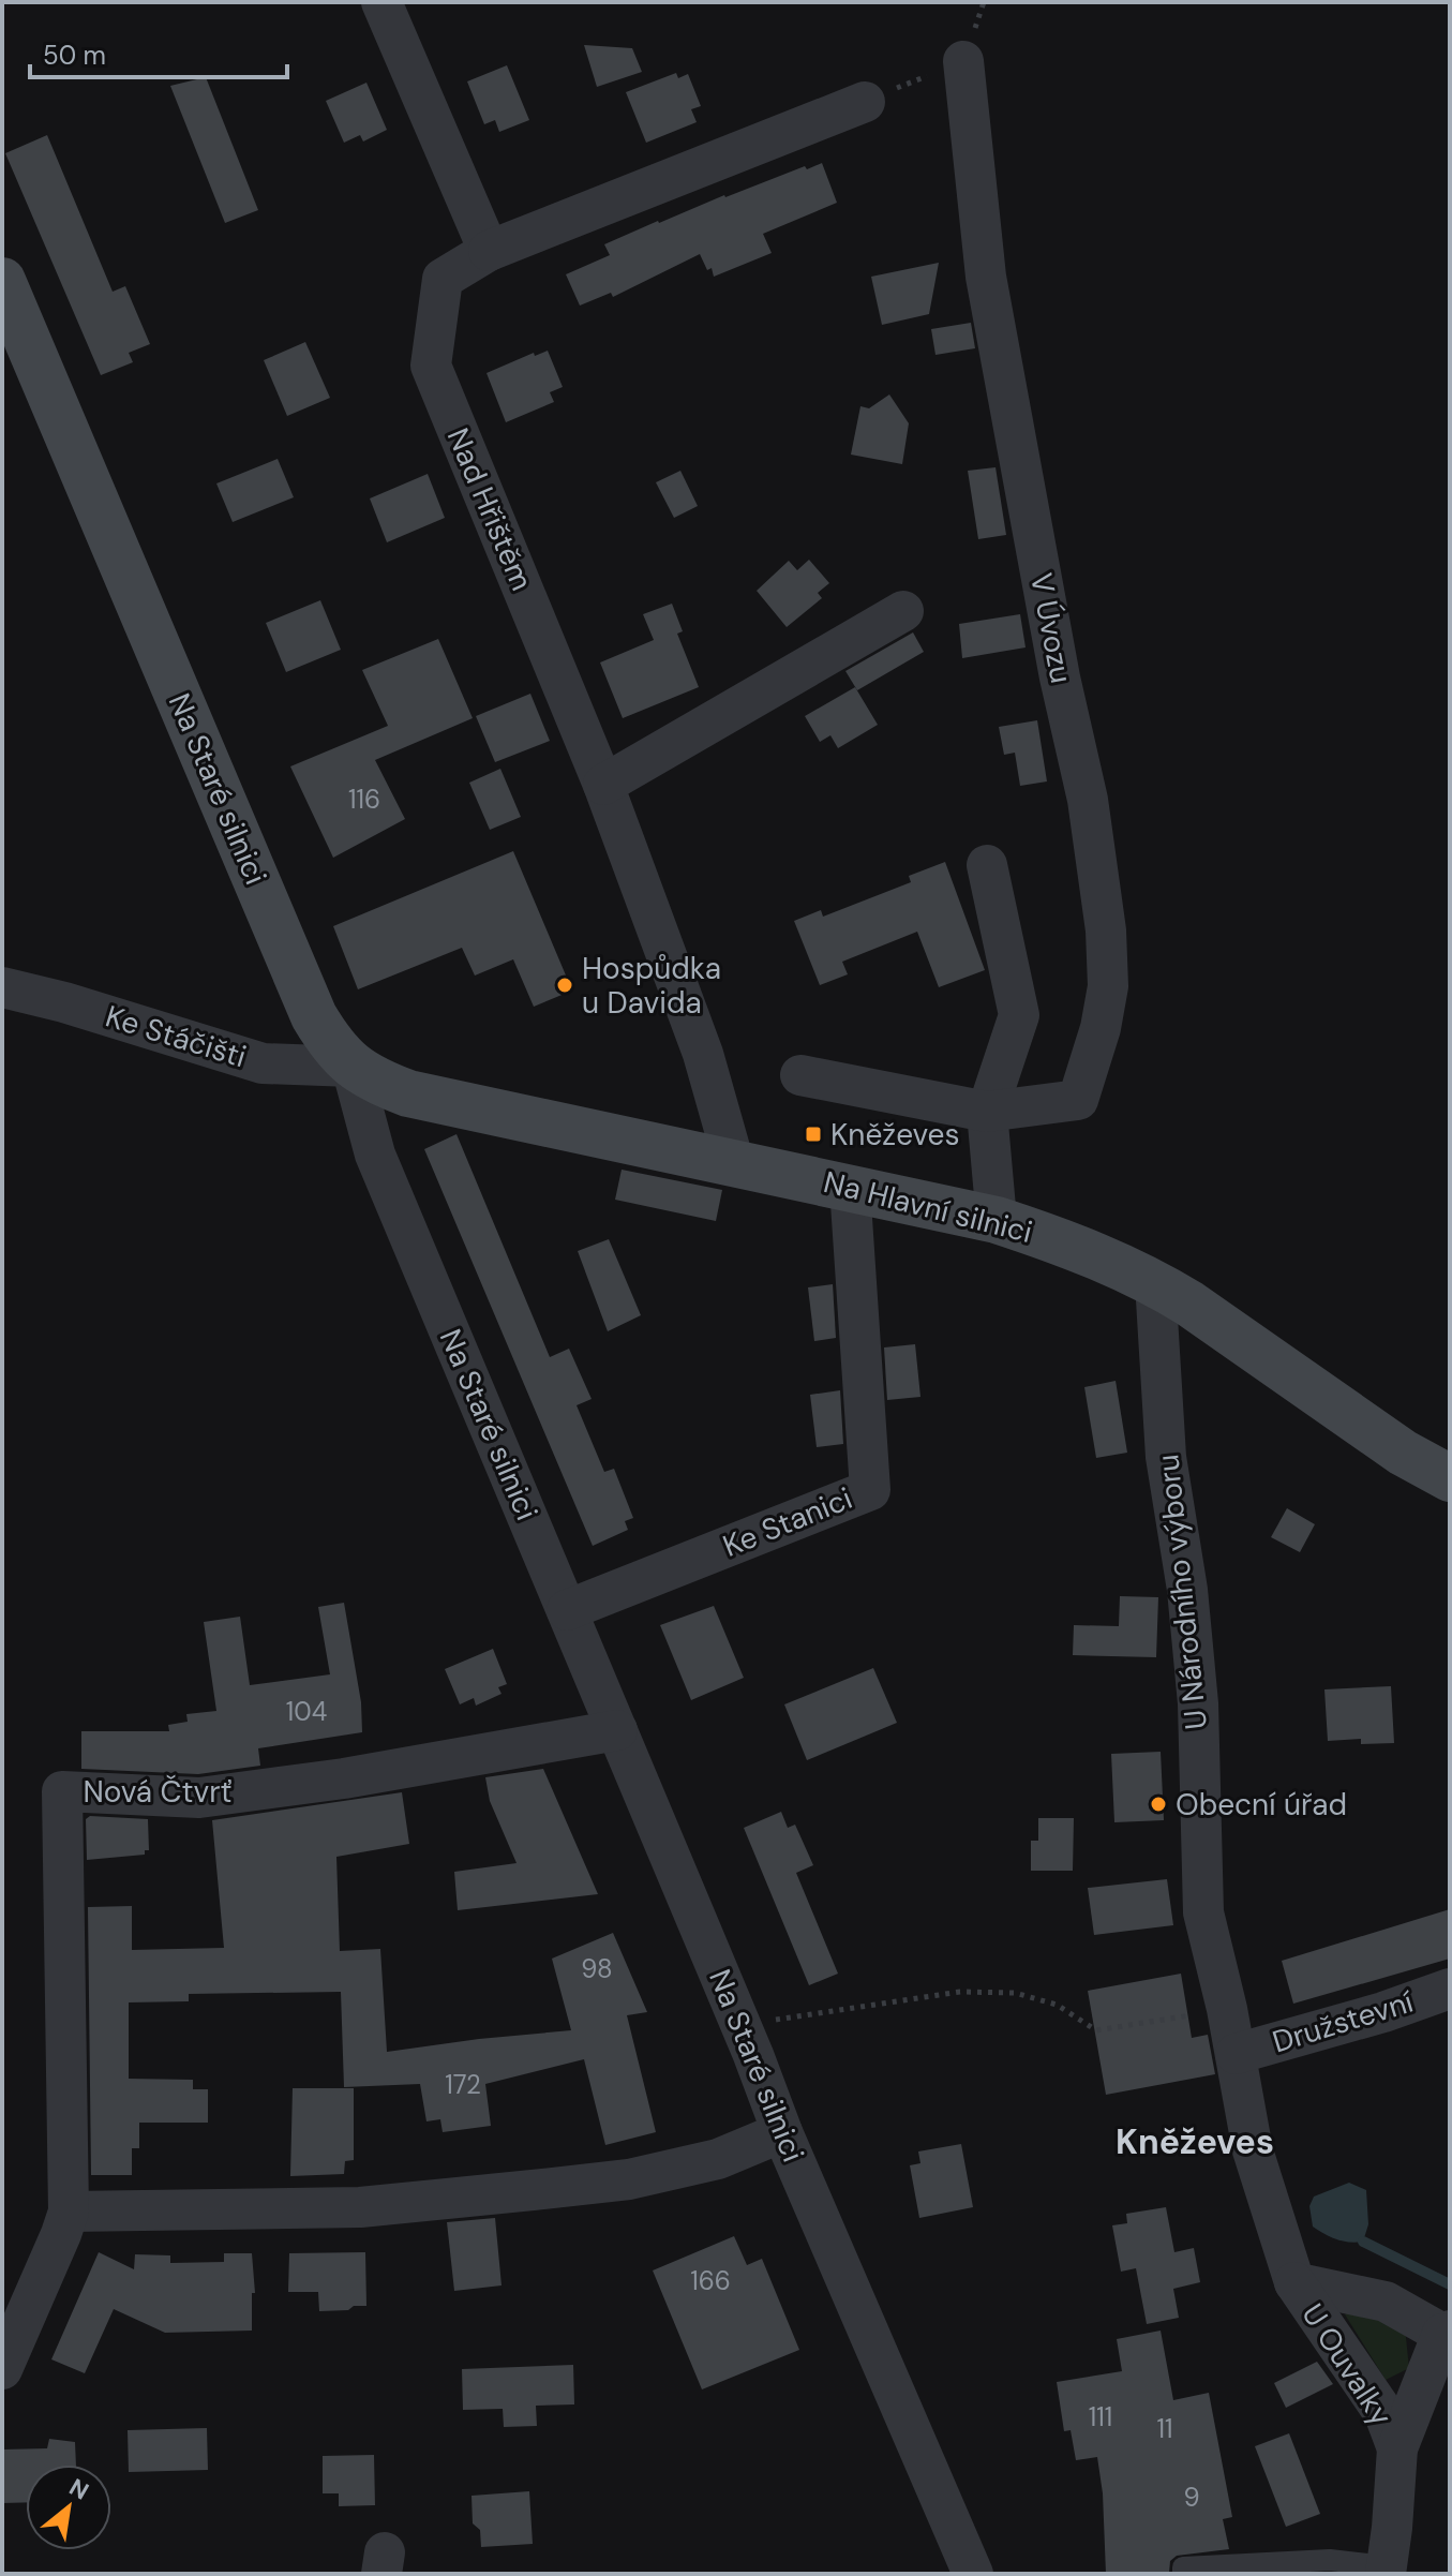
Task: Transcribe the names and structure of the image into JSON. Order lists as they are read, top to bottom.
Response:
{
  "streets": {
    "street": [
      "Nad Hřištěm",
      "V Úvozu",
      "Na Staré silnici",
      "Ke Stáčišti",
      "Na Hlavní silnici",
      "Ke Stanici",
      "U Národního výboru",
      "Nová Čtvrť",
      "Družstevní",
      "U Ouvalky"
    ]
  },
  "crossings": [
    ["Nad Hřištěm", "Na Hlavní silnici"],
    ["Na Staré silnici", "Ke Stáčišti"],
    ["Na Staré silnici", "Na Hlavní silnici"],
    ["Na Staré silnici", "Ke Stanici"],
    ["Na Staré silnici", "Nová Čtvrť"],
    ["Ke Stáčišti", "Na Hlavní silnici"],
    ["Na Hlavní silnici", "Ke Stanici"],
    ["Na Hlavní silnici", "U Národního výboru"],
    ["U Národního výboru", "Družstevní"],
    ["U Národního výboru", "U Ouvalky"],
    ["Družstevní", "U Ouvalky"]
  ],
  "districts": ["Kněževes"],
  "places": {
    "other": ["Hospůdka u Davida", "Obecní úřad"],
    "transit": ["Kněževes"]
  },
  "house_numbers": [
    "116",
    "104",
    "98",
    "172",
    "166",
    "111",
    "11",
    "9"
  ],
  "scale_bar": "50 m",
  "north": "top right"
}
